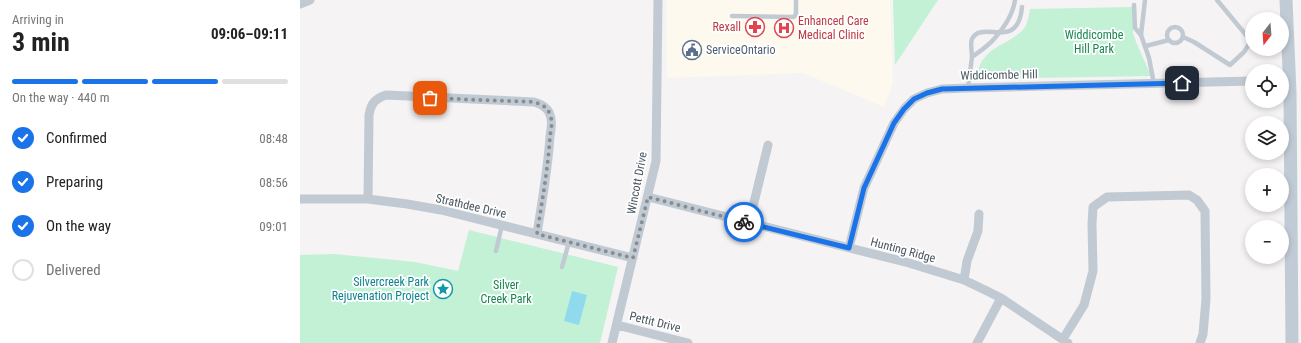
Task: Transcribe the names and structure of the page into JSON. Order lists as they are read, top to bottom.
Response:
{
  "streets": {
    "street": [
      "Widdicombe Hill",
      "Wincott Drive",
      "Strathdee Drive",
      "Hunting Ridge",
      "Pettit Drive"
    ]
  },
  "crossings": [
    ["Widdicombe Hill", "Hunting Ridge"],
    ["Wincott Drive", "Strathdee Drive"],
    ["Wincott Drive", "Hunting Ridge"],
    ["Wincott Drive", "Pettit Drive"]
  ],
  "parks": ["Widdicombe Hill Park", "Silver Creek Park"],
  "places": {
    "pharmacy": ["Rexall"],
    "hospital": ["Enhanced Care Medical Clinic"],
    "public building": ["ServiceOntario"],
    "place": ["Silvercreek Park Rejuvenation Project"]
  },
  "north": "bottom",
  "page": {
    "heading": ["3 min", "Arriving in", "09:06–09:11"],
    "map_buttons": ["+", "−"],
    "bar": "On the way · 440 m",
    "list": [
      ["Confirmed", "08:48"],
      ["Preparing", "08:56"],
      ["On the way", "09:01"],
      "Delivered"
    ]
  }
}
